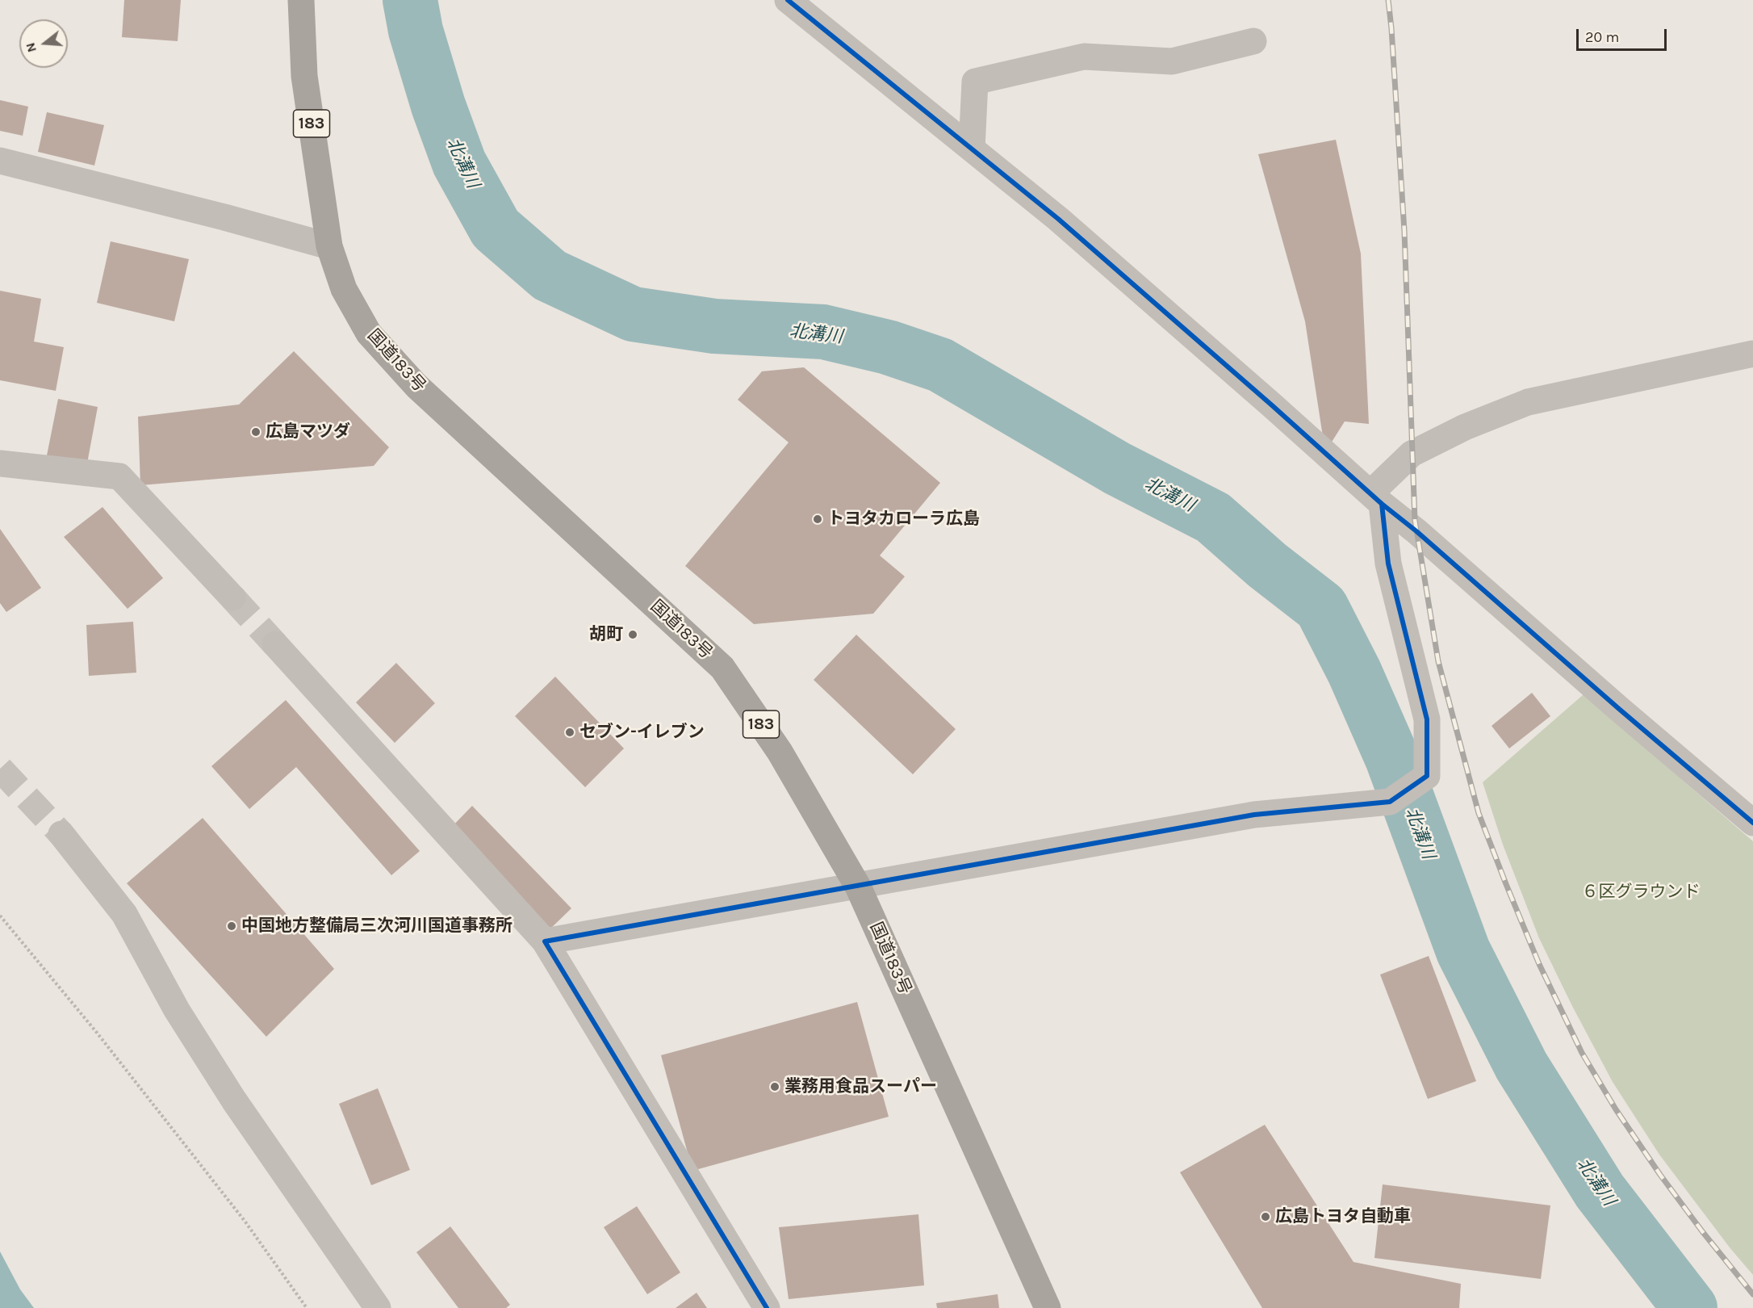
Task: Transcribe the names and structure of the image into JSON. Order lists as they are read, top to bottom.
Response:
{
  "streets": {
    "highway": ["183", "国道183号"]
  },
  "water": ["北溝川"],
  "parks": ["６区グラウンド"],
  "places": [
    "広島マツダ",
    "トヨタカローラ広島",
    "胡町",
    "セブン-イレブン",
    "中国地方整備局三次河川国道事務所",
    "業務用食品スーパー",
    "広島トヨタ自動車"
  ],
  "scale_bar": "20 m",
  "north": "left"
}
